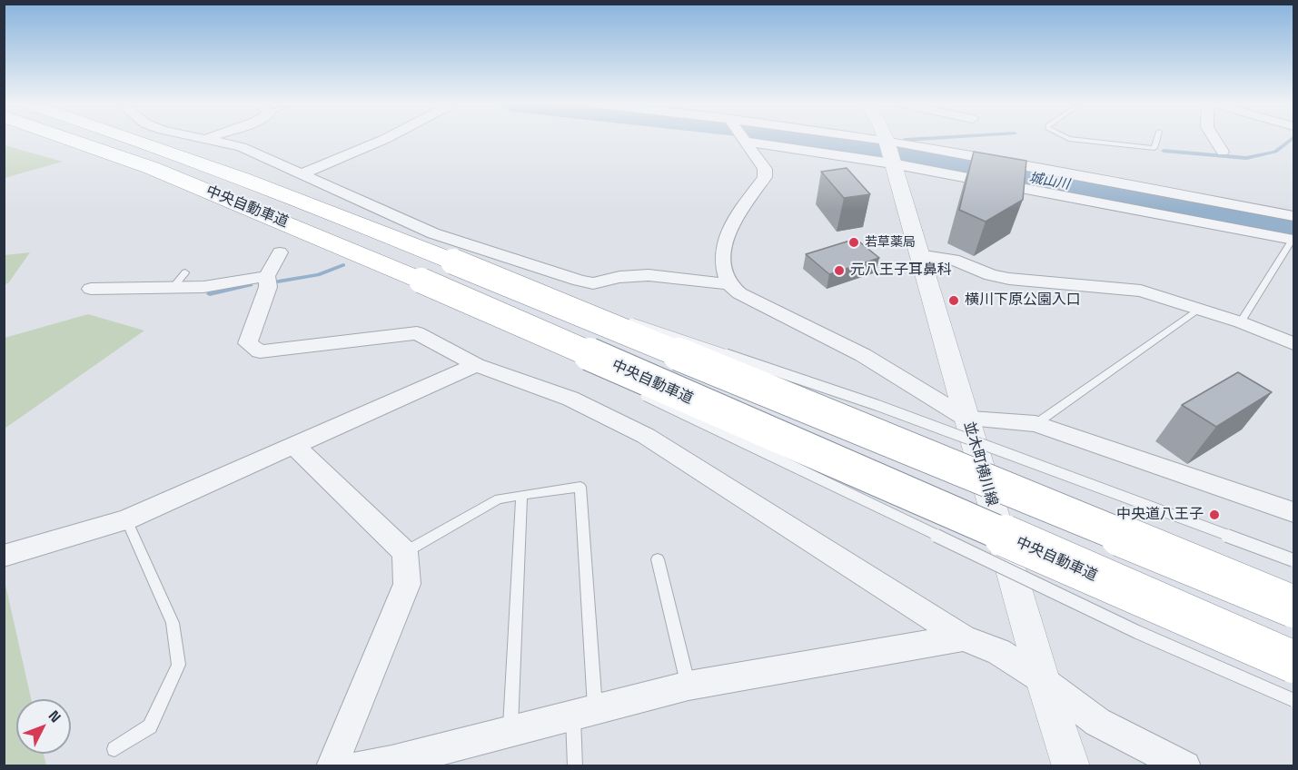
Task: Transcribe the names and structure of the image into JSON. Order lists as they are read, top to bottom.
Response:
{
  "streets": {
    "highway": ["中央自動車道"],
    "street": ["並木町横川線"]
  },
  "water": ["城山川"],
  "places": [
    "若草薬局",
    "元八王子耳鼻科",
    "横川下原公園入口",
    "中央道八王子"
  ],
  "north": "top right"
}
